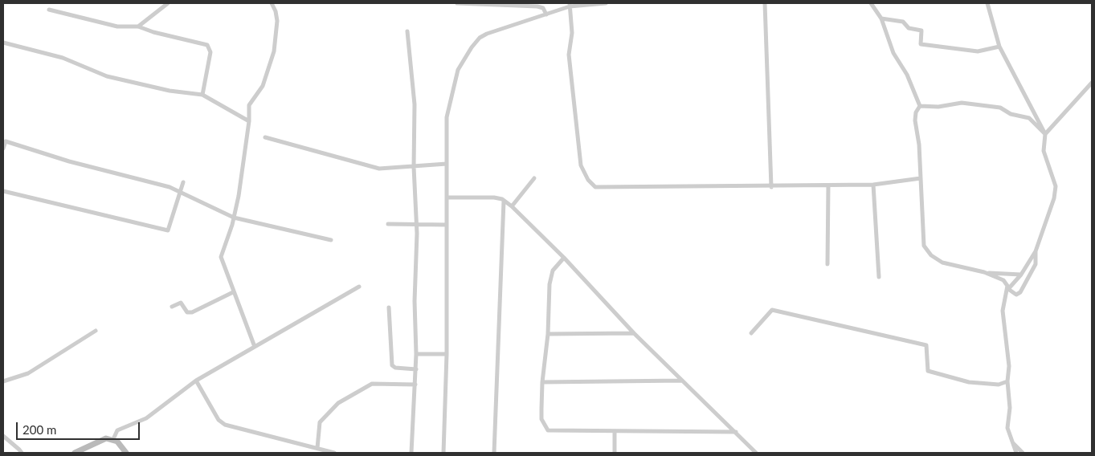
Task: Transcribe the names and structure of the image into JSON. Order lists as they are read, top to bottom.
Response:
{
  "scale_bar": "200 m"
}
